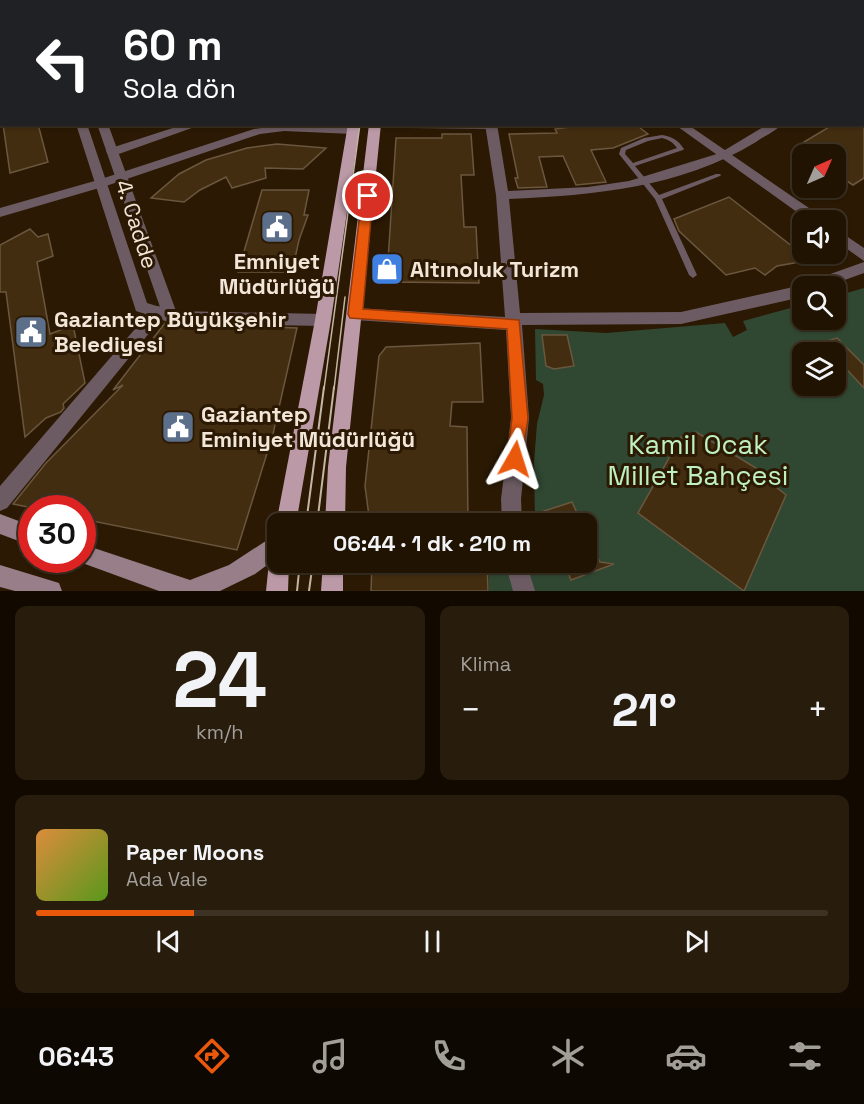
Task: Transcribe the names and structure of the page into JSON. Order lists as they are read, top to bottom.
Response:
{
  "streets": {
    "street": ["4. Cadde"]
  },
  "parks": ["Kamil Ocak Millet Bahçesi"],
  "places": {
    "public building": ["Emniyet Müdürlüğü", "Gaziantep Büyükşehir Belediyesi", "Gaziantep Eminiyet Müdürlüğü"],
    "shop": ["Altınoluk Turizm"]
  },
  "north": "top right",
  "page": {
    "turn": ["60 m", "Sola dön"],
    "limit": "30",
    "trip": "06:44 · 1 dk · 210 m",
    "tile": [
      ["24", "km/h"],
      "Klima"
    ],
    "heat": ["−", "21°", "+"],
    "song": ["Paper Moons", "Ada Vale"],
    "tabs": "06:43"
  }
}
